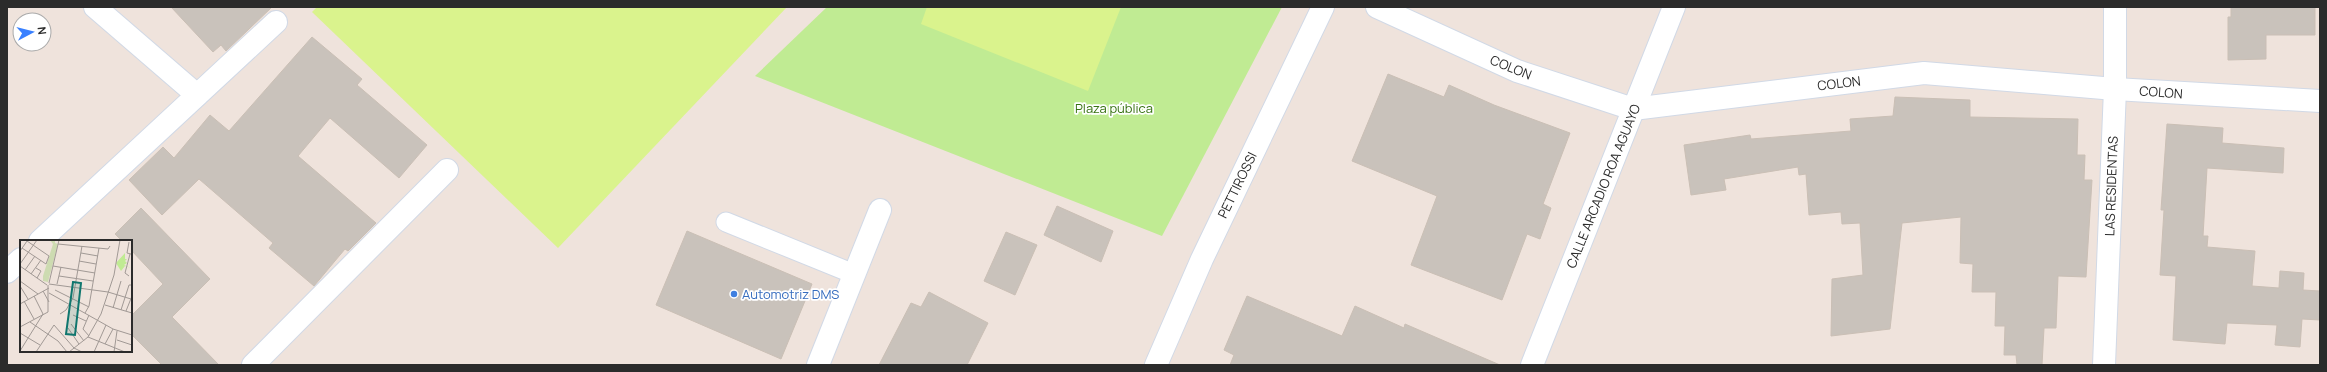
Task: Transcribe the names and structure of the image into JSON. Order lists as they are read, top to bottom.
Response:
{
  "streets": {
    "street": [
      "COLON",
      "PETTIROSSI",
      "CALLE ARCADIO ROA AGUAYO",
      "LAS RESIDENTAS"
    ]
  },
  "crossings": [
    ["COLON", "CALLE ARCADIO ROA AGUAYO"],
    ["COLON", "LAS RESIDENTAS"]
  ],
  "parks": ["Plaza pública"],
  "places": ["Automotriz DMS"],
  "north": "right"
}
